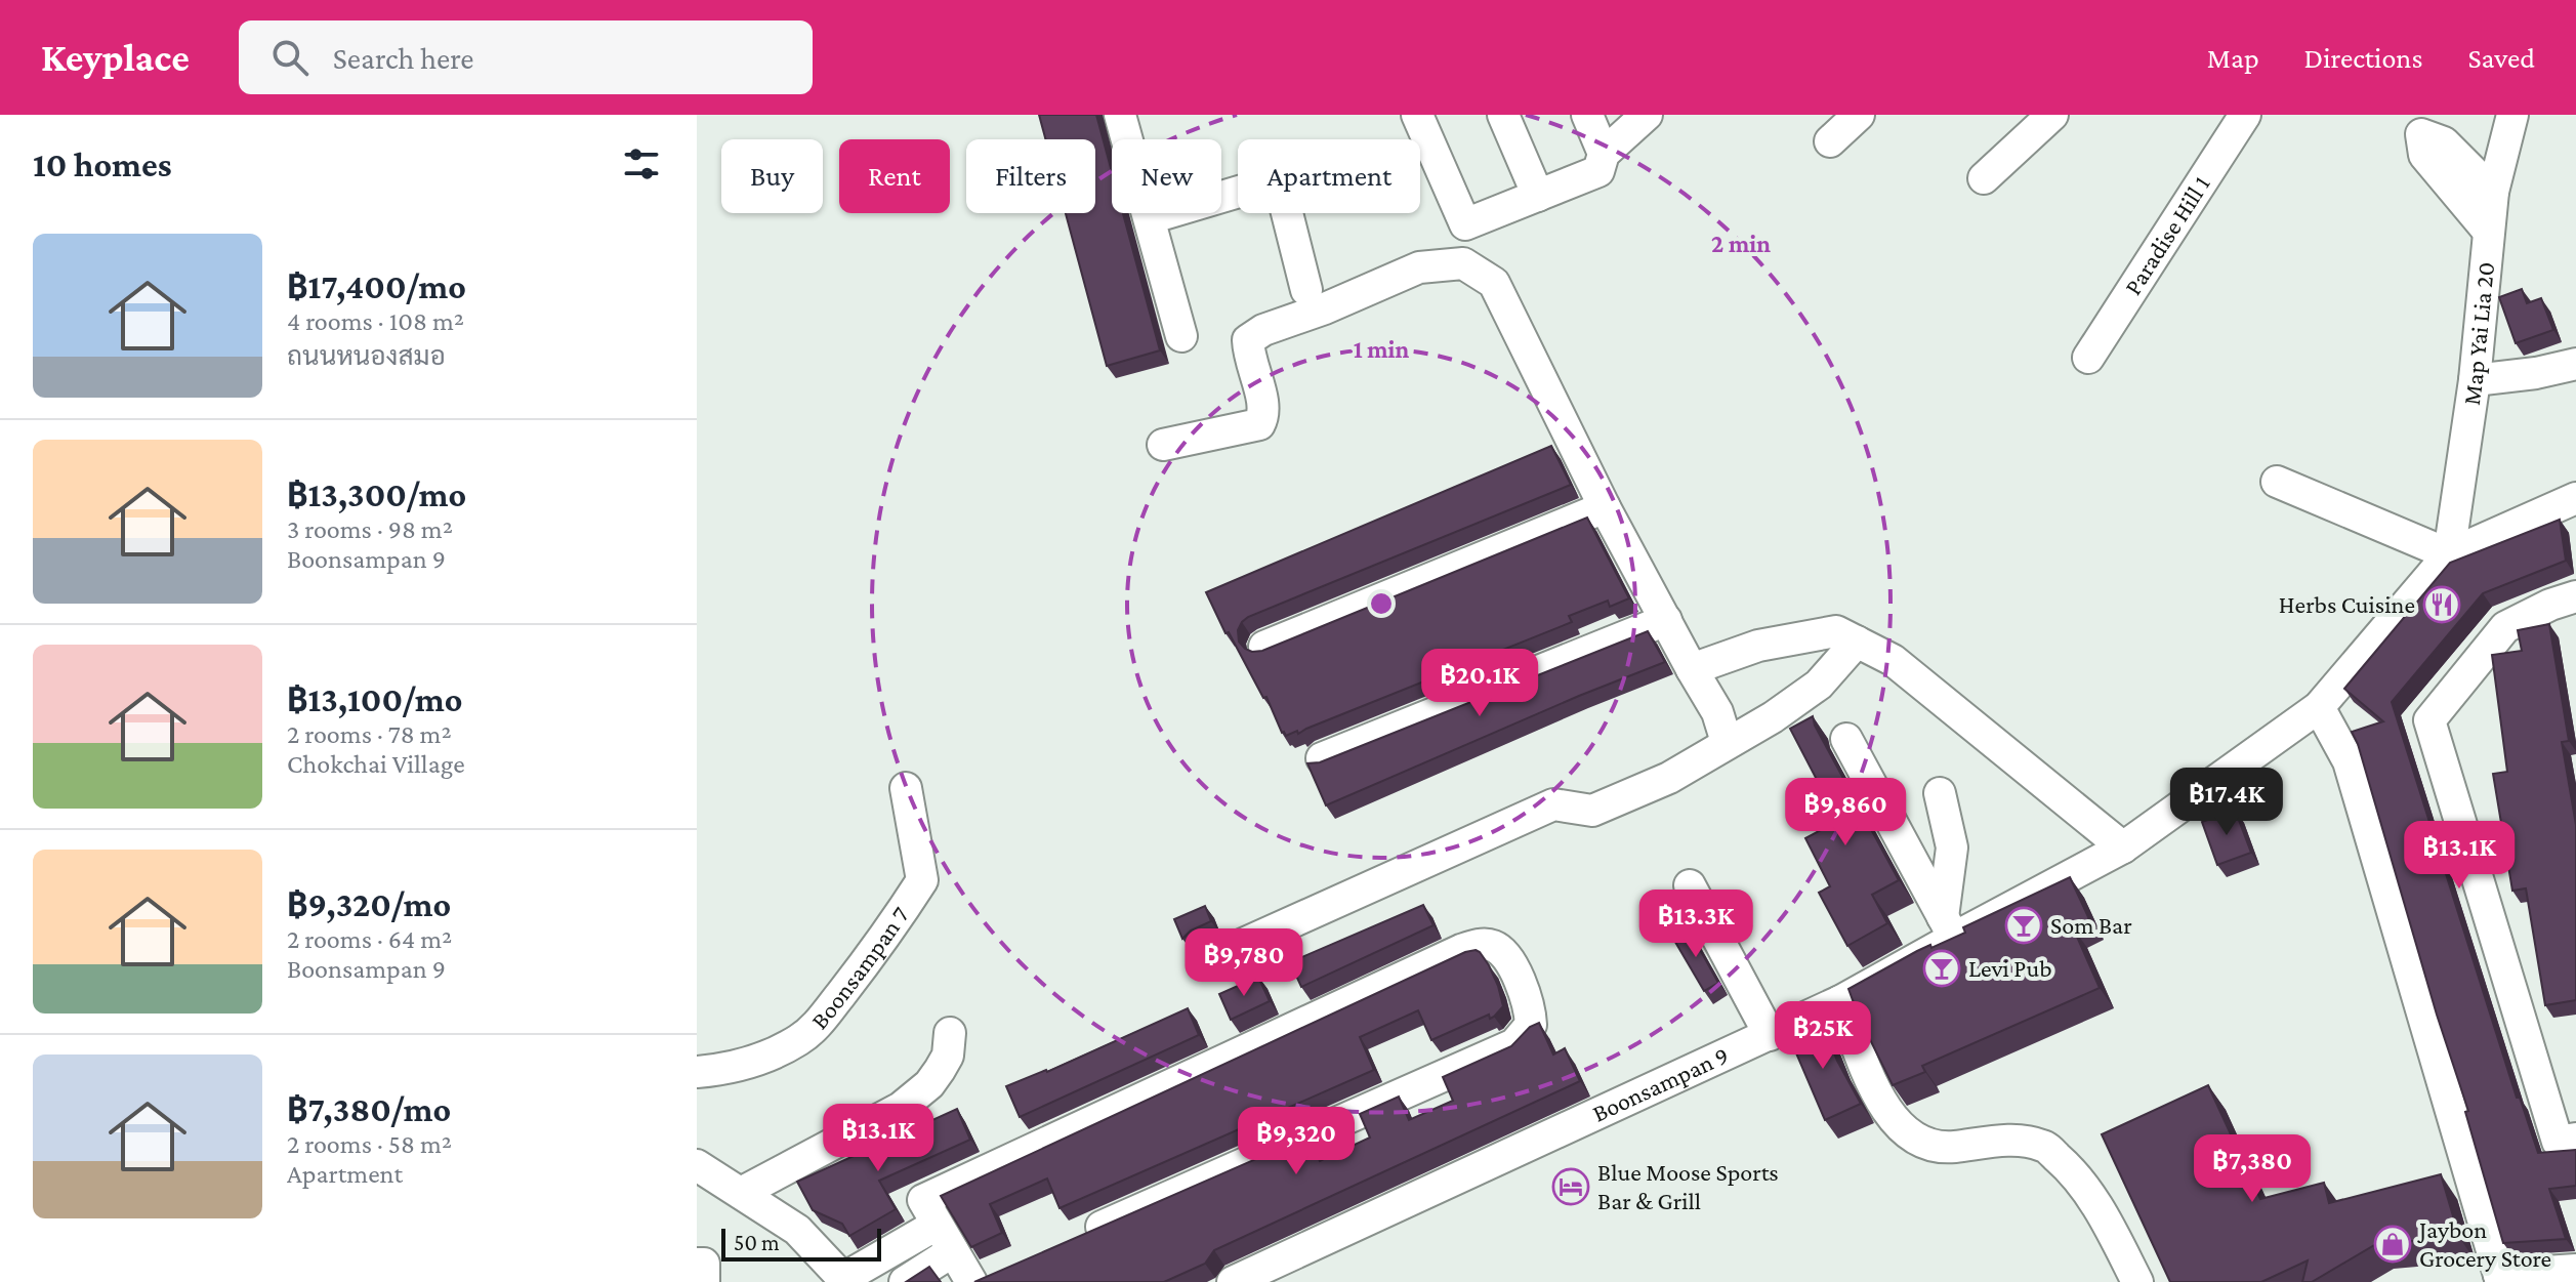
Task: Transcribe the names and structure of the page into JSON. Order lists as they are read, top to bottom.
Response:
{
  "streets": {
    "street": [
      "Paradise Hill 1",
      "Map Yai Lia 20",
      "Boonsampan 7",
      "Boonsampan 9"
    ]
  },
  "crossings": [
    ["Map Yai Lia 20", "Boonsampan 9"]
  ],
  "places": {
    "restaurant": ["Herbs Cuisine"],
    "bar": ["Som Bar", "Levi Pub"],
    "hotel": ["Blue Moose Sports Bar & Grill"],
    "shop": ["Jaybon Grocery Store"]
  },
  "scale_bar": "50 m",
  "page": {
    "header": "Keyplace",
    "search": "Search here",
    "nav": ["Map", "Directions", "Saved"],
    "heading": "10 homes",
    "chip": [
      "Buy",
      "Rent",
      "Filters",
      "New",
      "Apartment"
    ],
    "list": [
      {
        "name": "฿17,400/mo",
        "note": "4 rooms · 108 m² · ถนนหนองสมอ"
      },
      {
        "name": "฿13,300/mo",
        "note": "3 rooms · 98 m² · Boonsampan 9"
      },
      {
        "name": "฿13,100/mo",
        "note": "2 rooms · 78 m² · Chokchai Village"
      },
      {
        "name": "฿9,320/mo",
        "note": "2 rooms · 64 m² · Boonsampan 9"
      },
      {
        "name": "฿7,380/mo",
        "note": "2 rooms · 58 m² · Apartment"
      }
    ],
    "price": [
      "฿20.1K",
      "฿17.4K",
      "฿9,860",
      "฿13.1K",
      "฿13.3K",
      "฿9,780",
      "฿25K",
      "฿13.1K",
      "฿9,320",
      "฿7,380"
    ],
    "scale": "50 m"
  },
  "rings": ["2 min", "1 min"]
}
